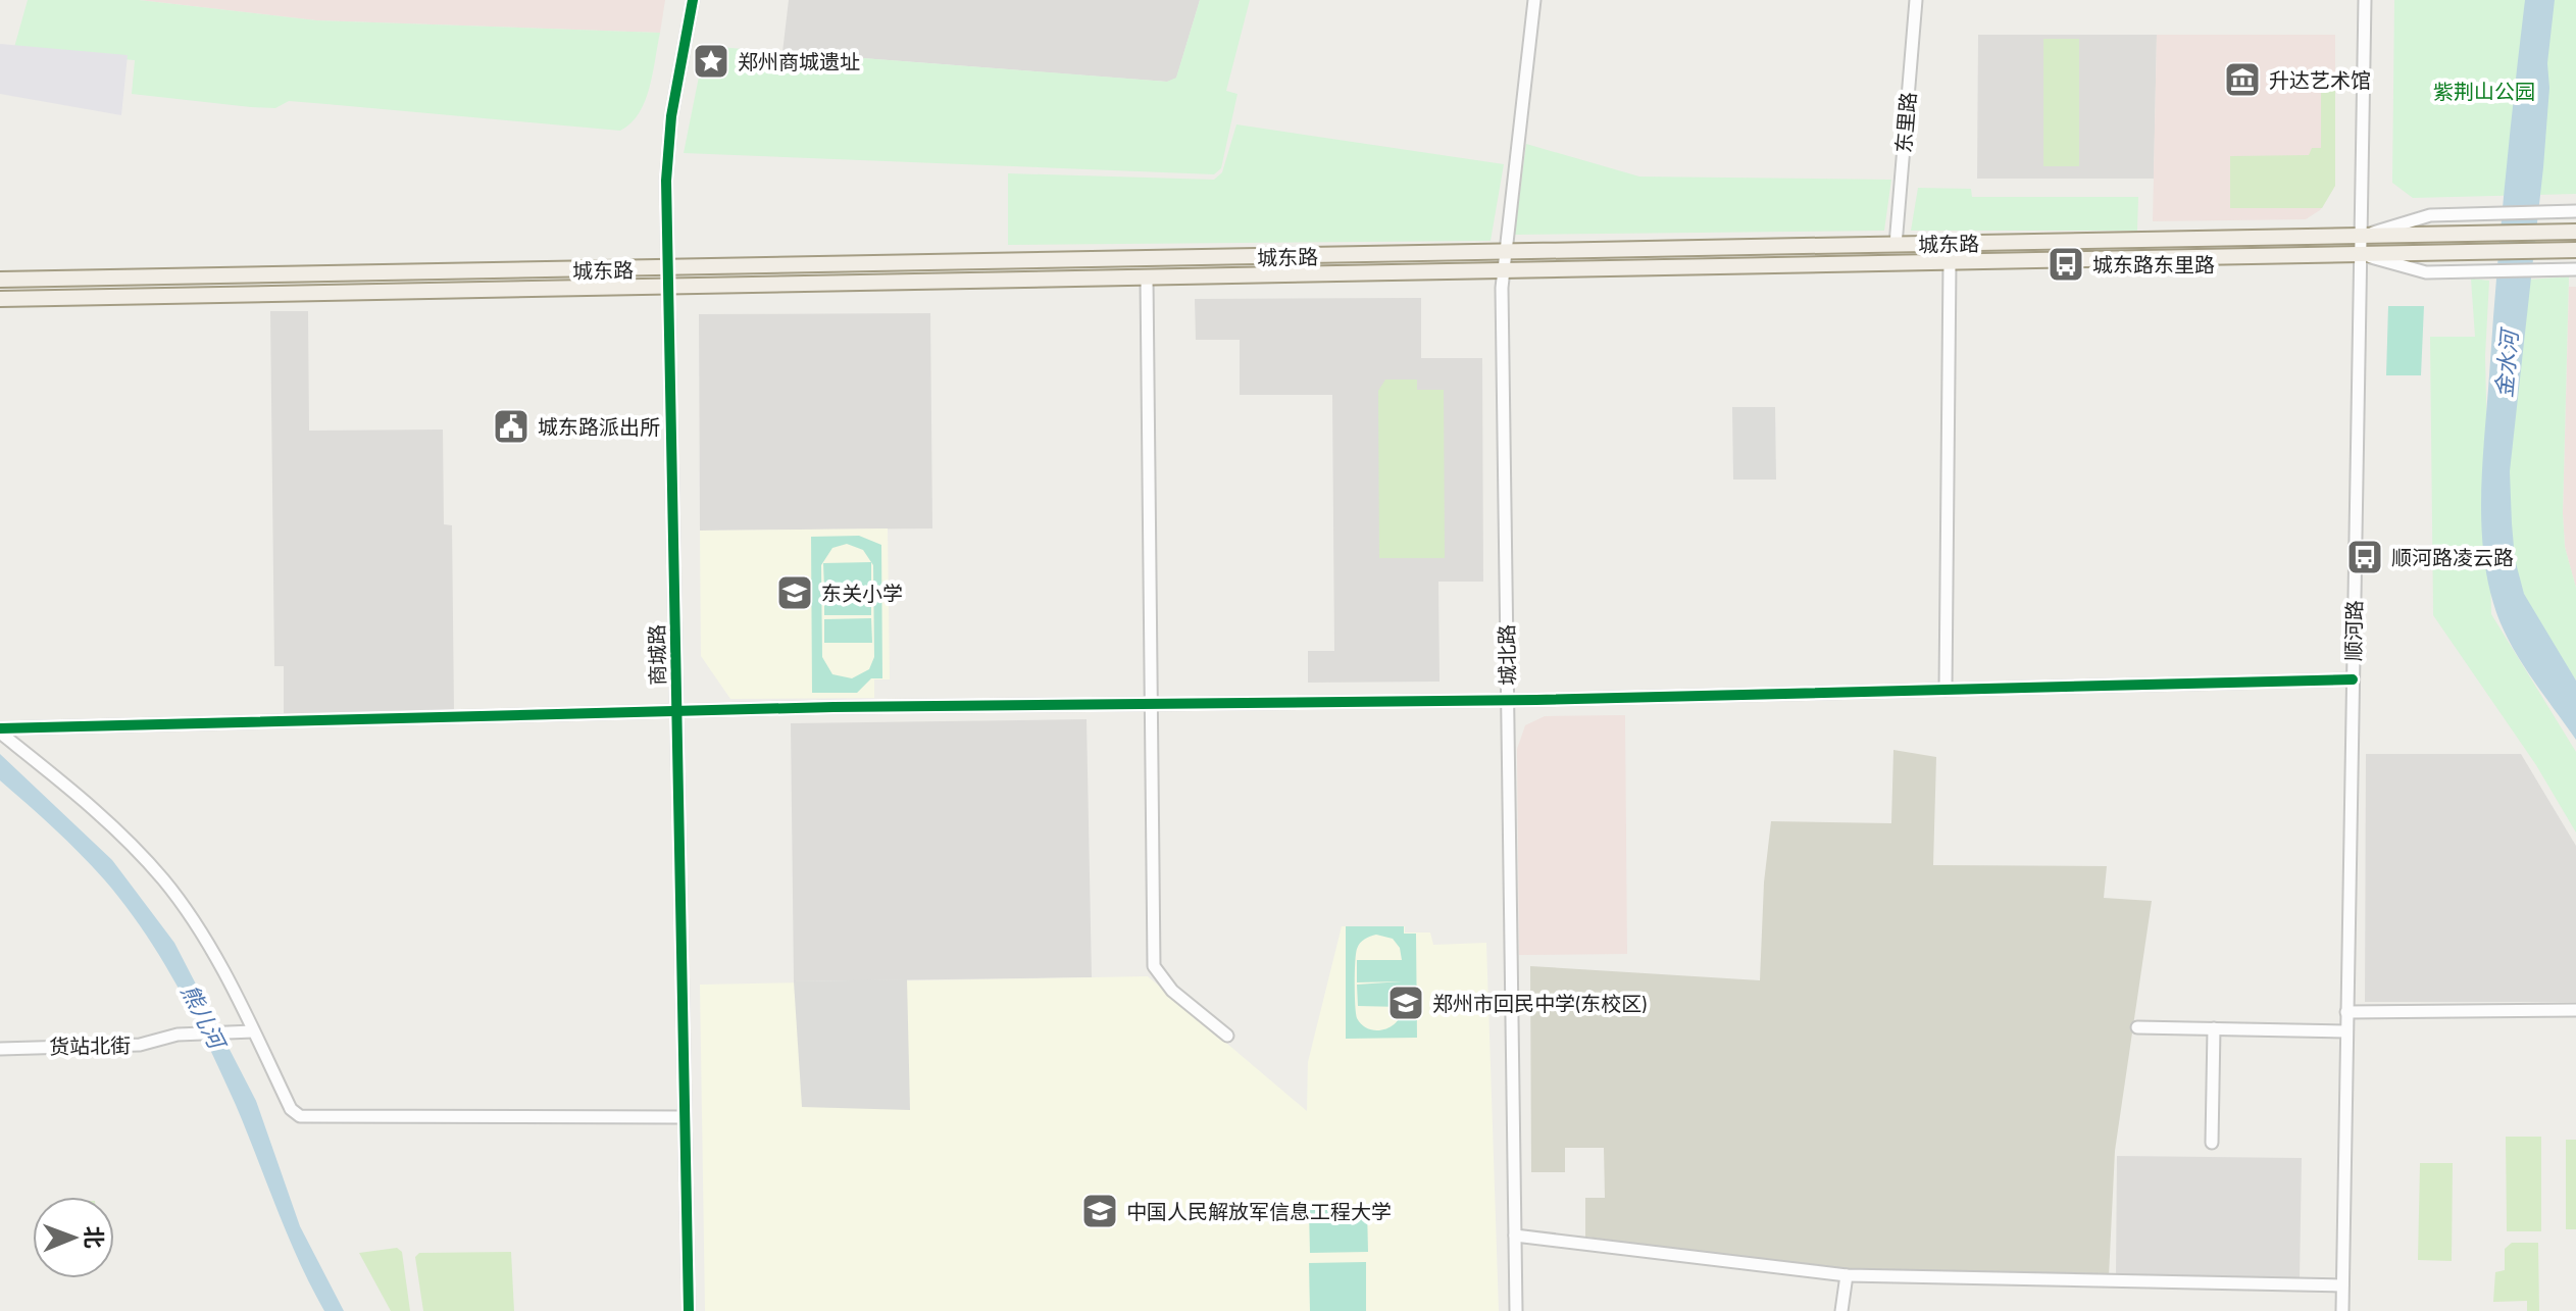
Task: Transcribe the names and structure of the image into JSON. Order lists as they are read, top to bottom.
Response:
{
  "streets": {
    "main road": ["城东路"],
    "street": [
      "东里路",
      "顺河路",
      "商城路",
      "城北路",
      "货站北街"
    ]
  },
  "crossings": [
    ["东里路", "城东路"],
    ["城东路", "顺河路"],
    ["城东路", "商城路"],
    ["城东路", "城北路"]
  ],
  "water": ["金水河", "熊儿河"],
  "parks": ["紫荆山公园"],
  "places": {
    "place": ["郑州商城遗址"],
    "museum": ["升达艺术馆"],
    "bus stop": ["城东路东里路", "顺河路凌云路"],
    "public building": ["城东路派出所"],
    "school or university": ["东关小学", "郑州市回民中学(东校区)", "中国人民解放军信息工程大学"]
  },
  "north": "right"
}
